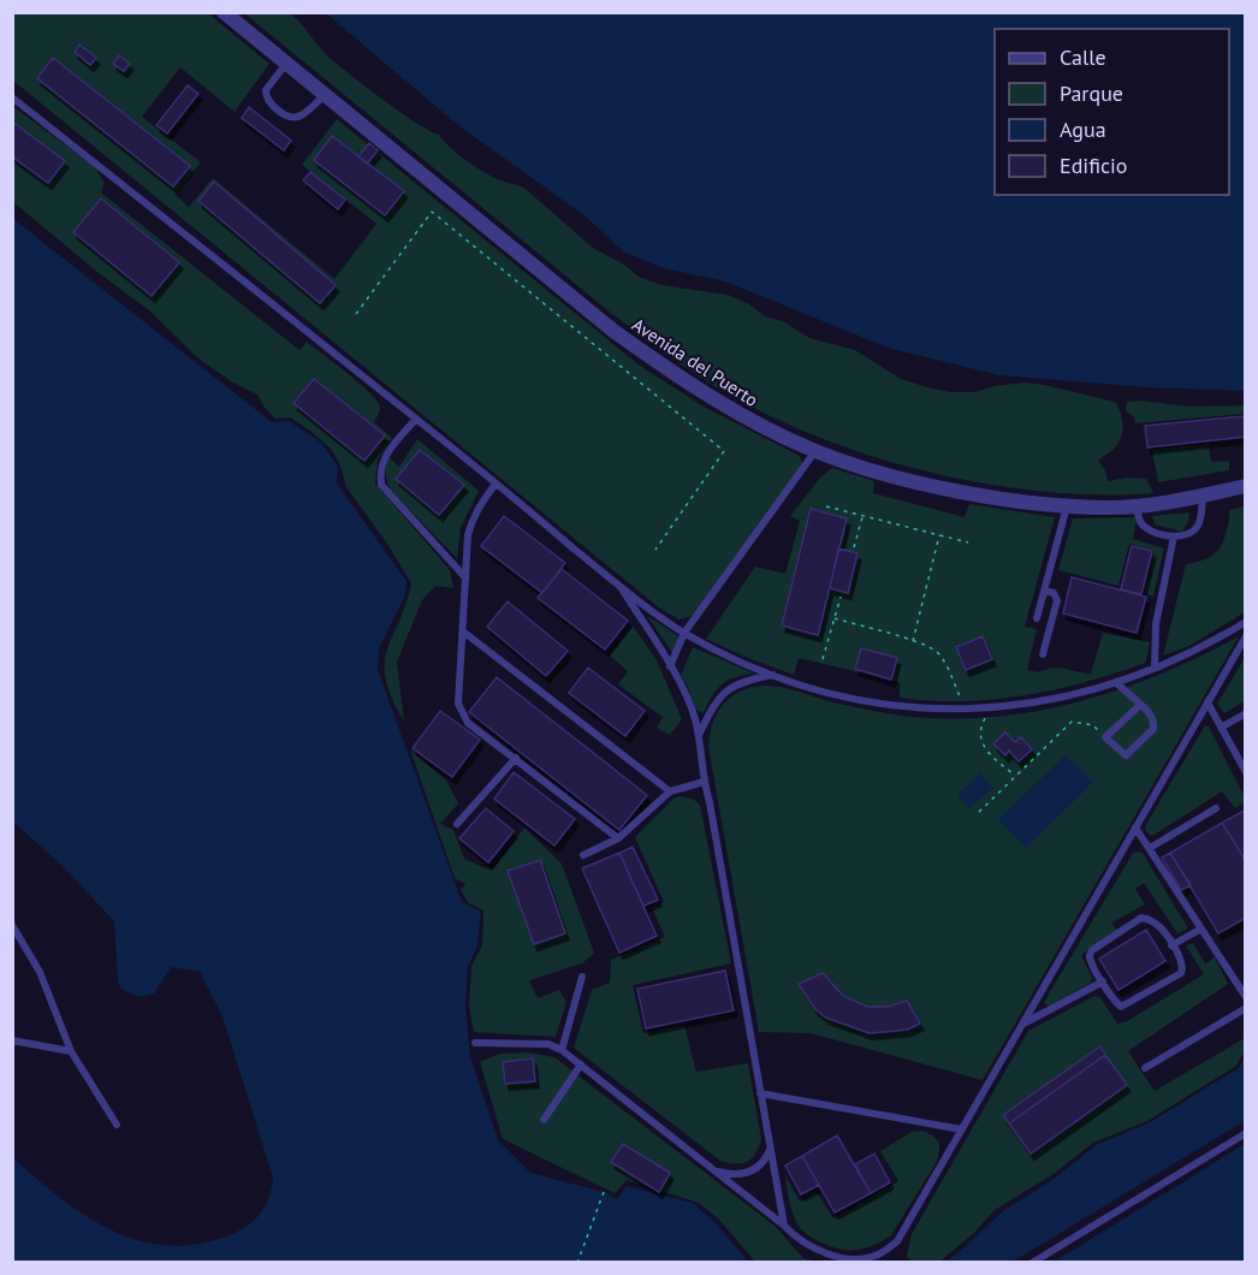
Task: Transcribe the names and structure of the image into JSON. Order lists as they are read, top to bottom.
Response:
{
  "streets": {
    "street": ["Avenida del Puerto"]
  },
  "legend": [
    "Calle",
    "Parque",
    "Agua",
    "Edificio"
  ]
}
